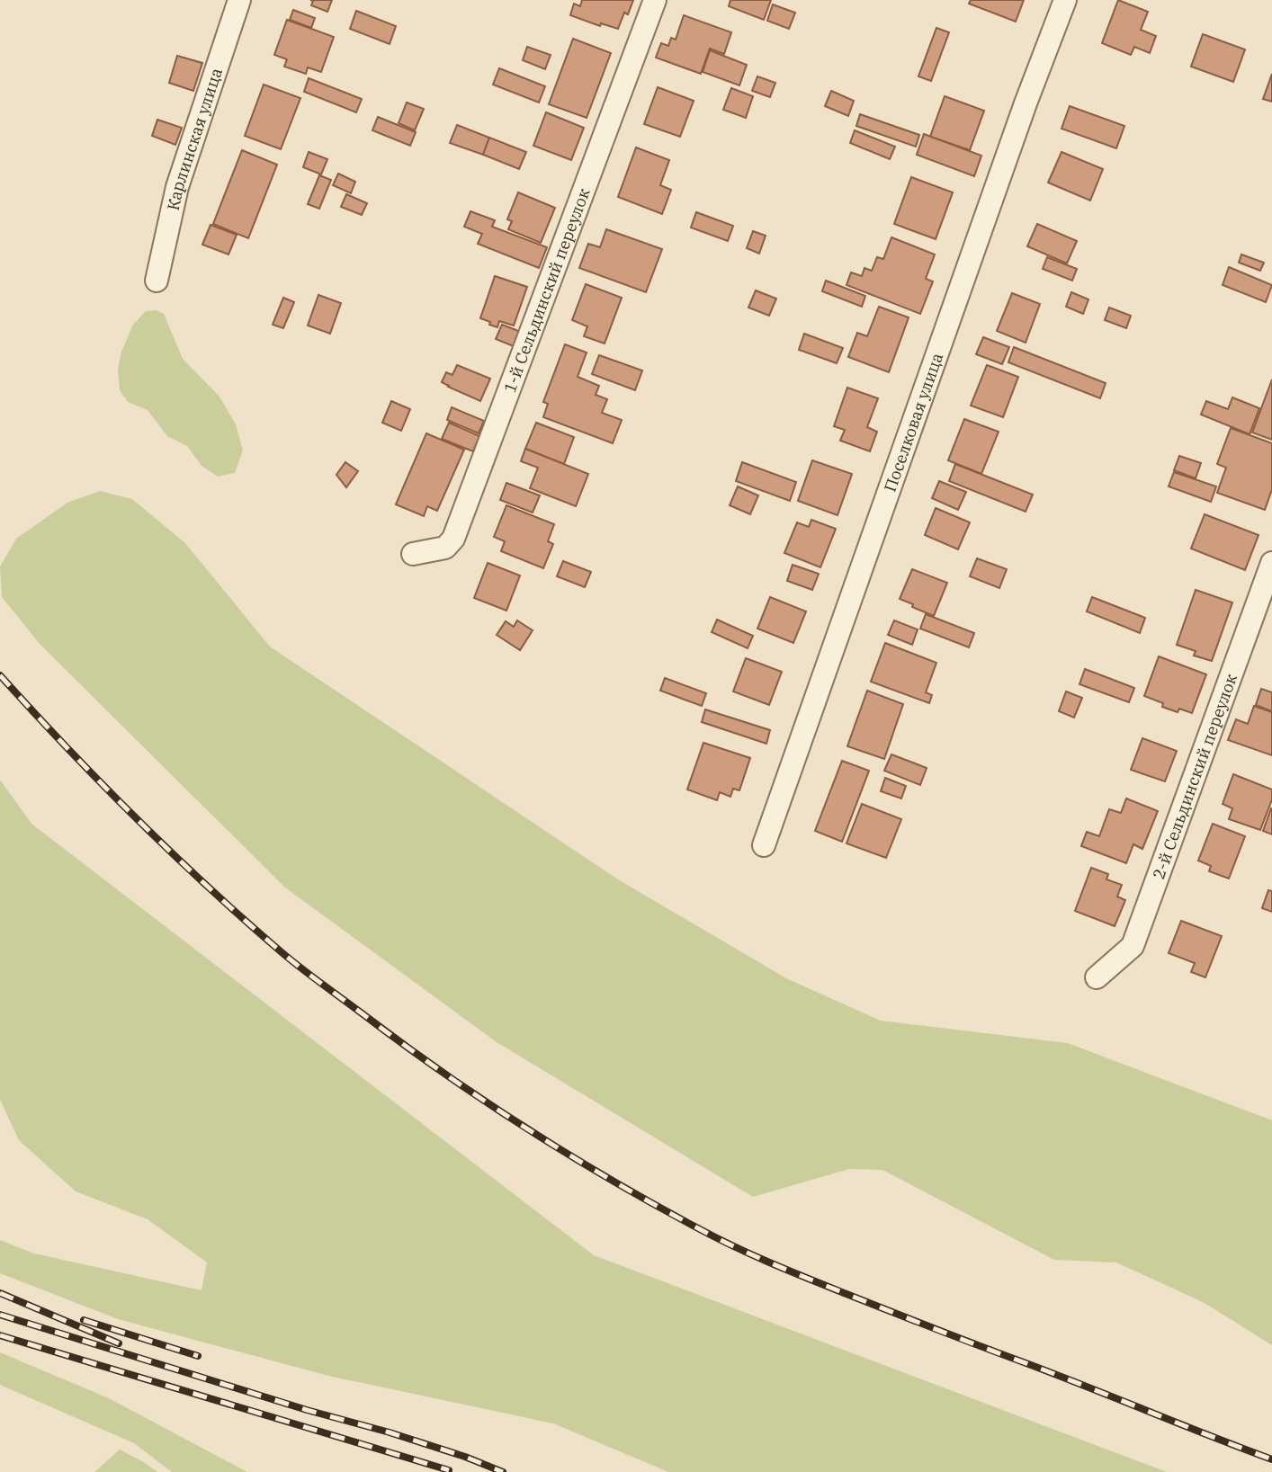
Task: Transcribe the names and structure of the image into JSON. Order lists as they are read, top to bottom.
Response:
{
  "streets": {
    "street": [
      "Карлинская улица",
      "1-й Сельдинский переулок",
      "Поселковая улица",
      "2-й Сельдинский переулок"
    ]
  }
}
